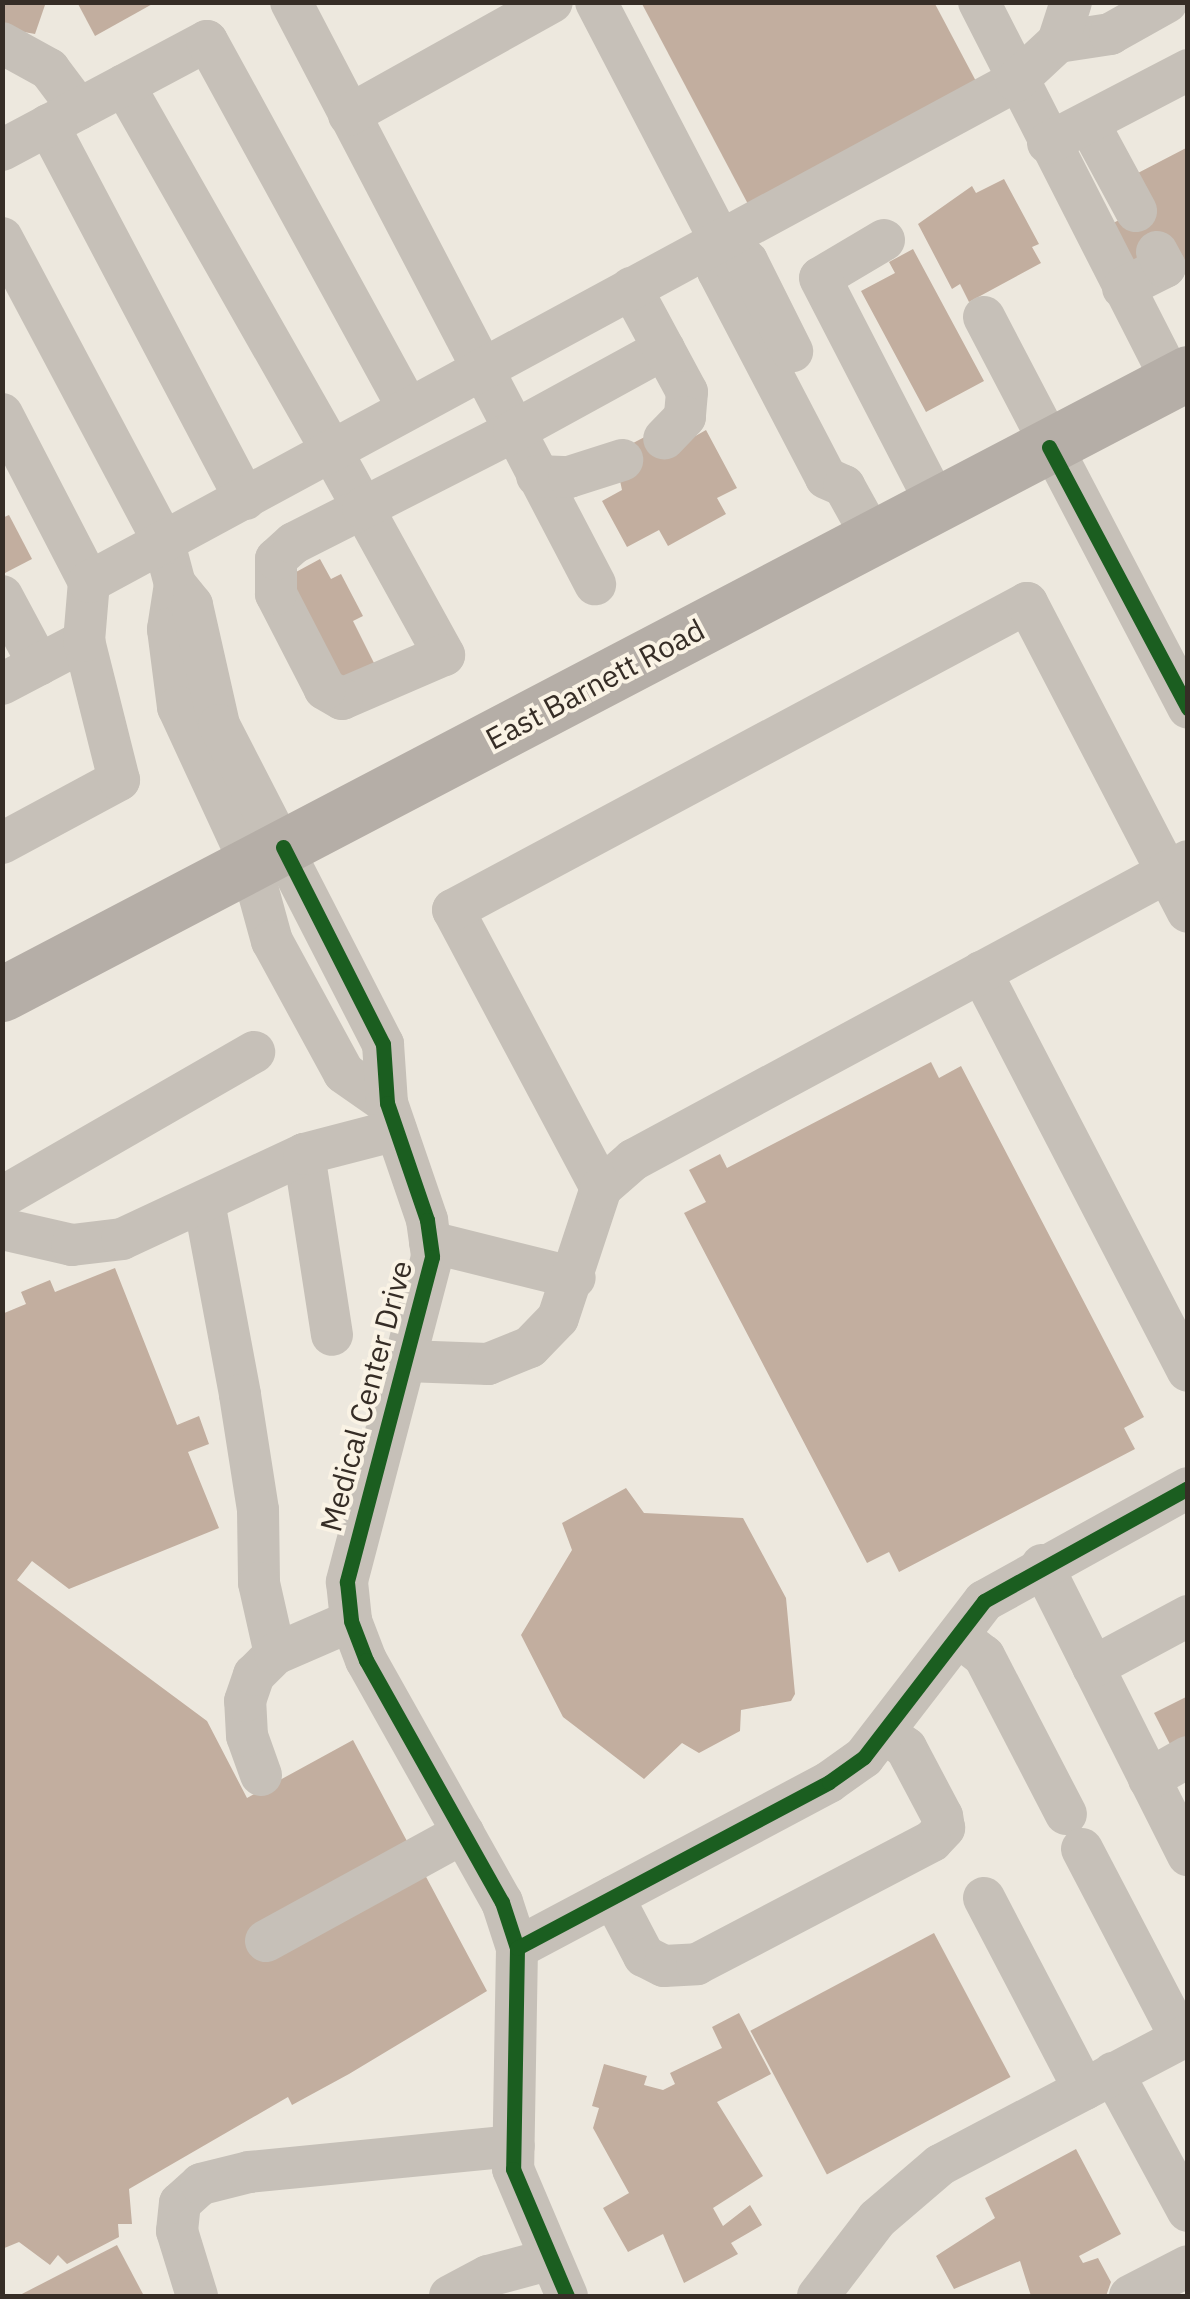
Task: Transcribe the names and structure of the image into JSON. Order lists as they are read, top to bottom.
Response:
{
  "streets": {
    "main road": ["East Barnett Road"],
    "street": ["Medical Center Drive"]
  },
  "crossings": [
    ["East Barnett Road", "Medical Center Drive"]
  ]
}
